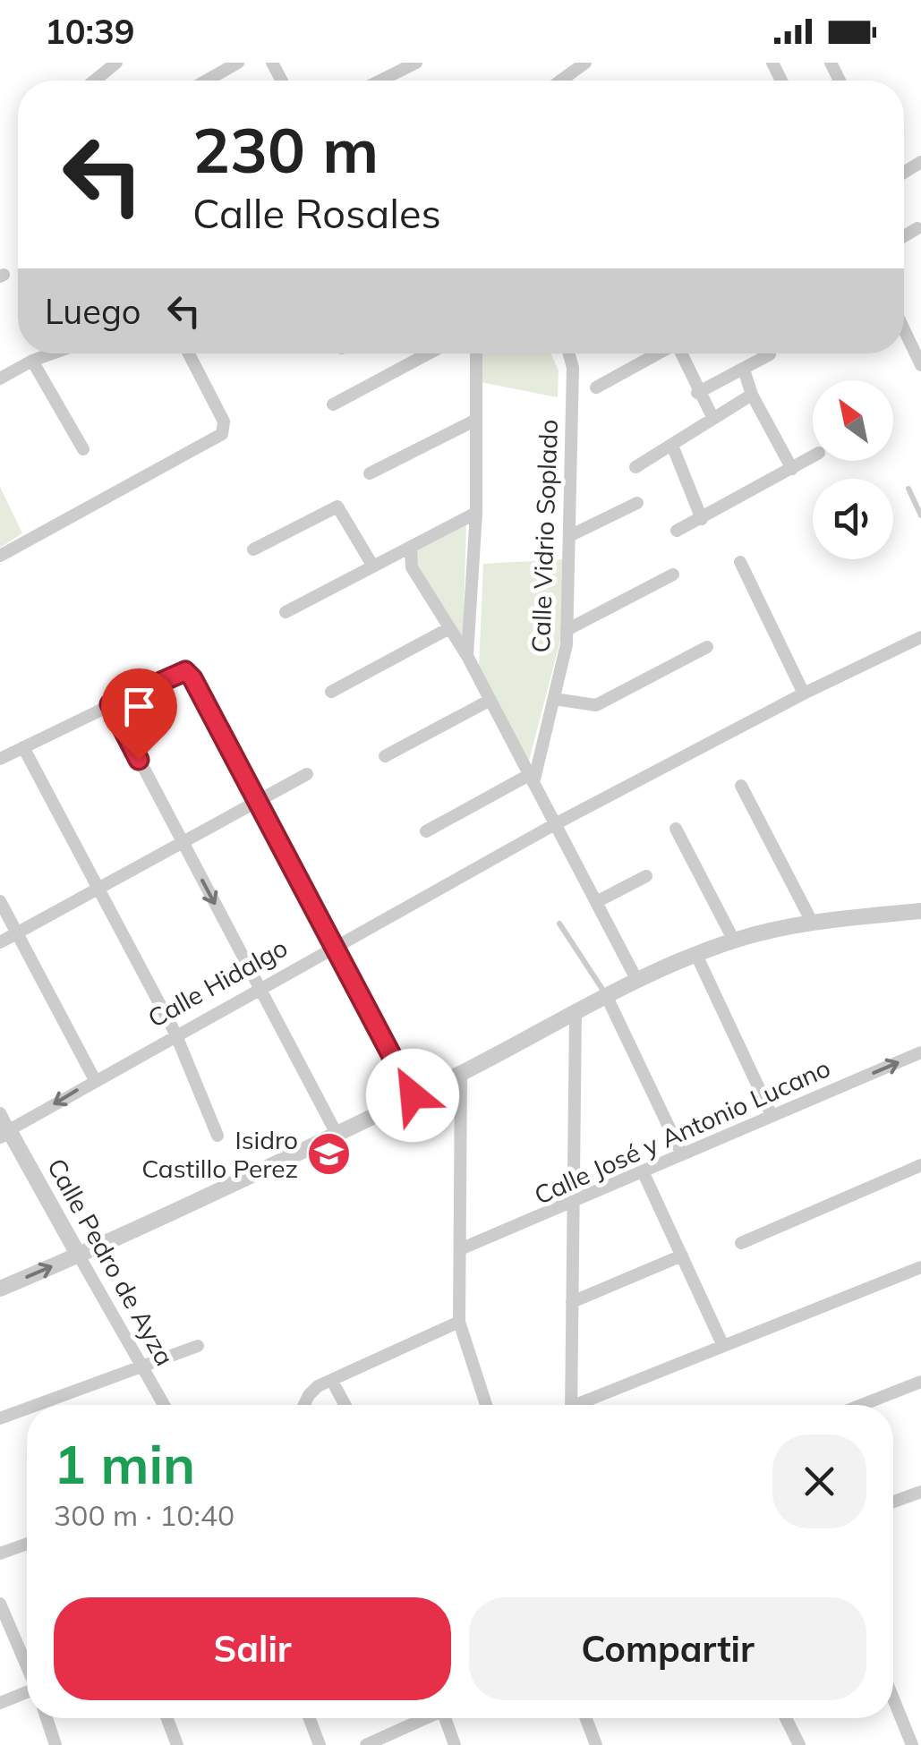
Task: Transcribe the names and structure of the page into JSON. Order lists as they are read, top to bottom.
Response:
{
  "streets": {
    "street": [
      "Calle Vidrio Soplado",
      "Calle Hidalgo",
      "Calle José y Antonio Lucano",
      "Calle Pedro de Ayza"
    ]
  },
  "crossings": [
    ["Calle Hidalgo", "Calle Pedro de Ayza"]
  ],
  "places": {
    "school or university": ["Isidro Castillo Perez"]
  },
  "north": "top left",
  "page": {
    "status": "10:39",
    "turn": ["230 m", "Calle Rosales"],
    "then": "Luego",
    "heading": ["1 min", "300 m · 10:40"],
    "buttons": ["Salir", "Compartir"]
  }
}
